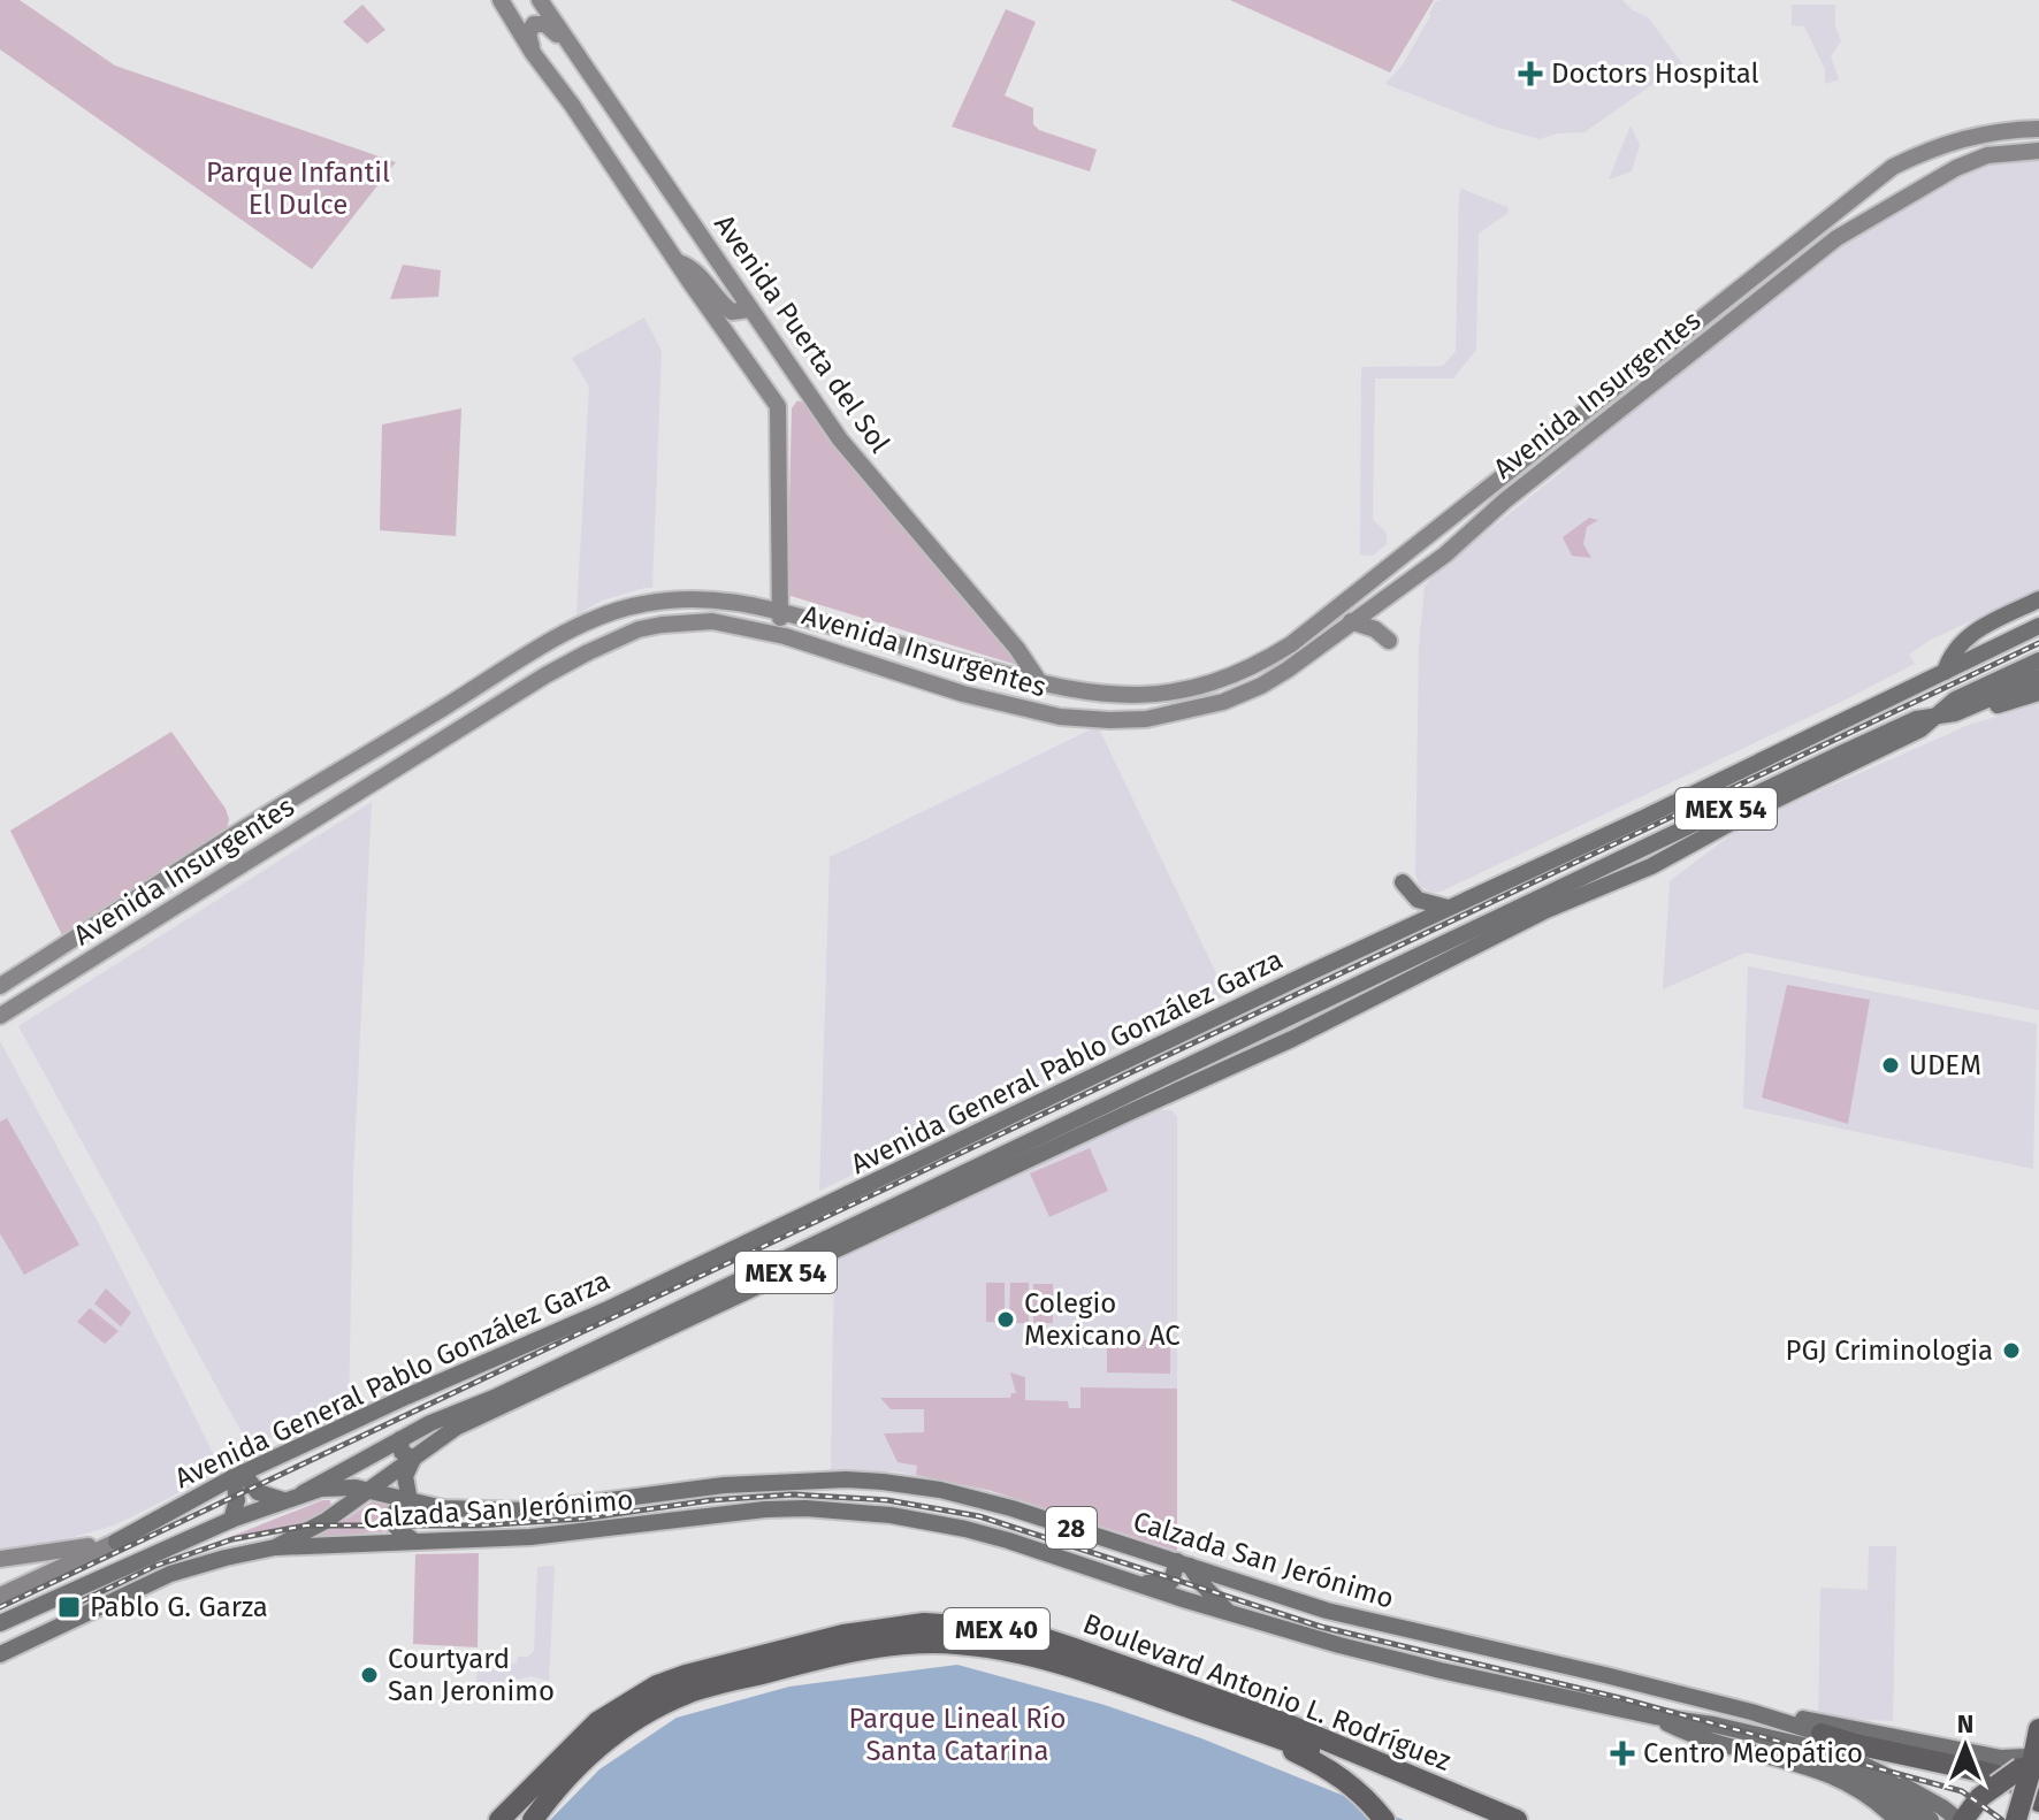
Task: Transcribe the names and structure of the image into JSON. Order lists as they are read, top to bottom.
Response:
{
  "streets": {
    "highway": ["28", "MEX 40", "Boulevard Antonio L. Rodríguez"],
    "main road": [
      "Avenida Puerta del Sol",
      "Avenida Insurgentes",
      "MEX 54",
      "Avenida General Pablo González Garza",
      "Calzada San Jerónimo"
    ]
  },
  "crossings": [
    ["Avenida Puerta del Sol", "Avenida Insurgentes"],
    ["MEX 54", "Avenida General Pablo González Garza"],
    ["MEX 54", "Calzada San Jerónimo"],
    ["Avenida General Pablo González Garza", "Calzada San Jerónimo"],
    ["Calzada San Jerónimo", "28"]
  ],
  "parks": ["Parque Infantil El Dulce", "Parque Lineal Río Santa Catarina"],
  "places": {
    "health": ["Doctors Hospital", "Centro Meopático"],
    "other": [
      "UDEM",
      "Colegio Mexicano AC",
      "PGJ Criminologia",
      "Courtyard San Jeronimo"
    ],
    "transit": ["Pablo G. Garza"]
  },
  "north": "top"
}
